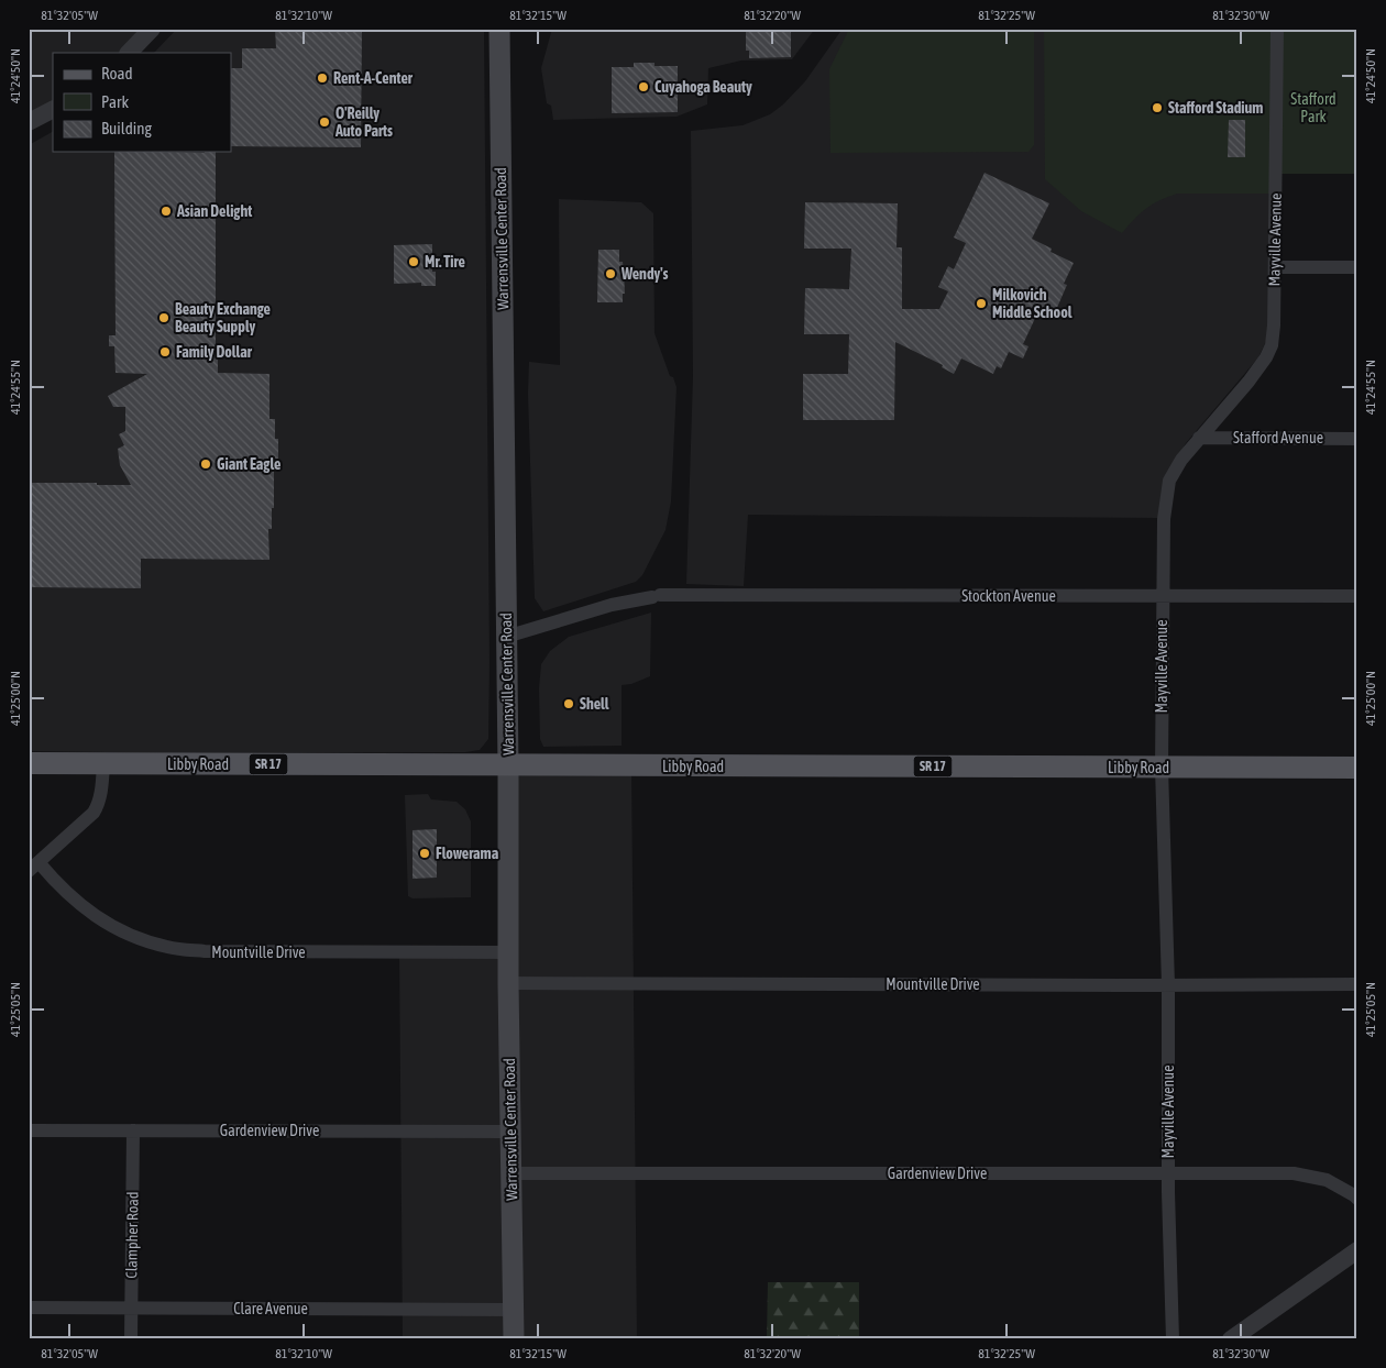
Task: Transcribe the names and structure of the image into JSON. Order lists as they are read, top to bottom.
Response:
{
  "streets": {
    "main road": ["Warrensville Center Road", "Libby Road", "SR 17"],
    "street": [
      "Mayville Avenue",
      "Stafford Avenue",
      "Stockton Avenue",
      "Mountville Drive",
      "Gardenview Drive",
      "Clampher Road",
      "Clare Avenue"
    ]
  },
  "crossings": [
    ["Warrensville Center Road", "Stockton Avenue"],
    ["Warrensville Center Road", "Libby Road"],
    ["Warrensville Center Road", "Mountville Drive"],
    ["Warrensville Center Road", "Gardenview Drive"],
    ["Warrensville Center Road", "Clare Avenue"],
    ["Mayville Avenue", "Stafford Avenue"],
    ["Mayville Avenue", "Stockton Avenue"],
    ["Mayville Avenue", "Libby Road"],
    ["Mayville Avenue", "Mountville Drive"],
    ["Mayville Avenue", "Gardenview Drive"],
    ["Gardenview Drive", "Clampher Road"],
    ["Clampher Road", "Clare Avenue"]
  ],
  "parks": ["Stafford Park"],
  "places": [
    "Rent-A-Center",
    "Cuyahoga Beauty",
    "Stafford Stadium",
    "O'Reilly Auto Parts",
    "Asian Delight",
    "Mr. Tire",
    "Wendy's",
    "Milkovich Middle School",
    "Beauty Exchange Beauty Supply",
    "Family Dollar",
    "Giant Eagle",
    "Shell",
    "Flowerama"
  ],
  "legend": ["Road", "Park", "Building"],
  "coordinates": [
    "81°32'05\"W",
    "81°32'10\"W",
    "81°32'15\"W",
    "81°32'20\"W",
    "81°32'25\"W",
    "81°32'30\"W",
    "41°24'50\"N",
    "41°24'55\"N",
    "41°25'00\"N",
    "41°25'05\"N"
  ]
}
